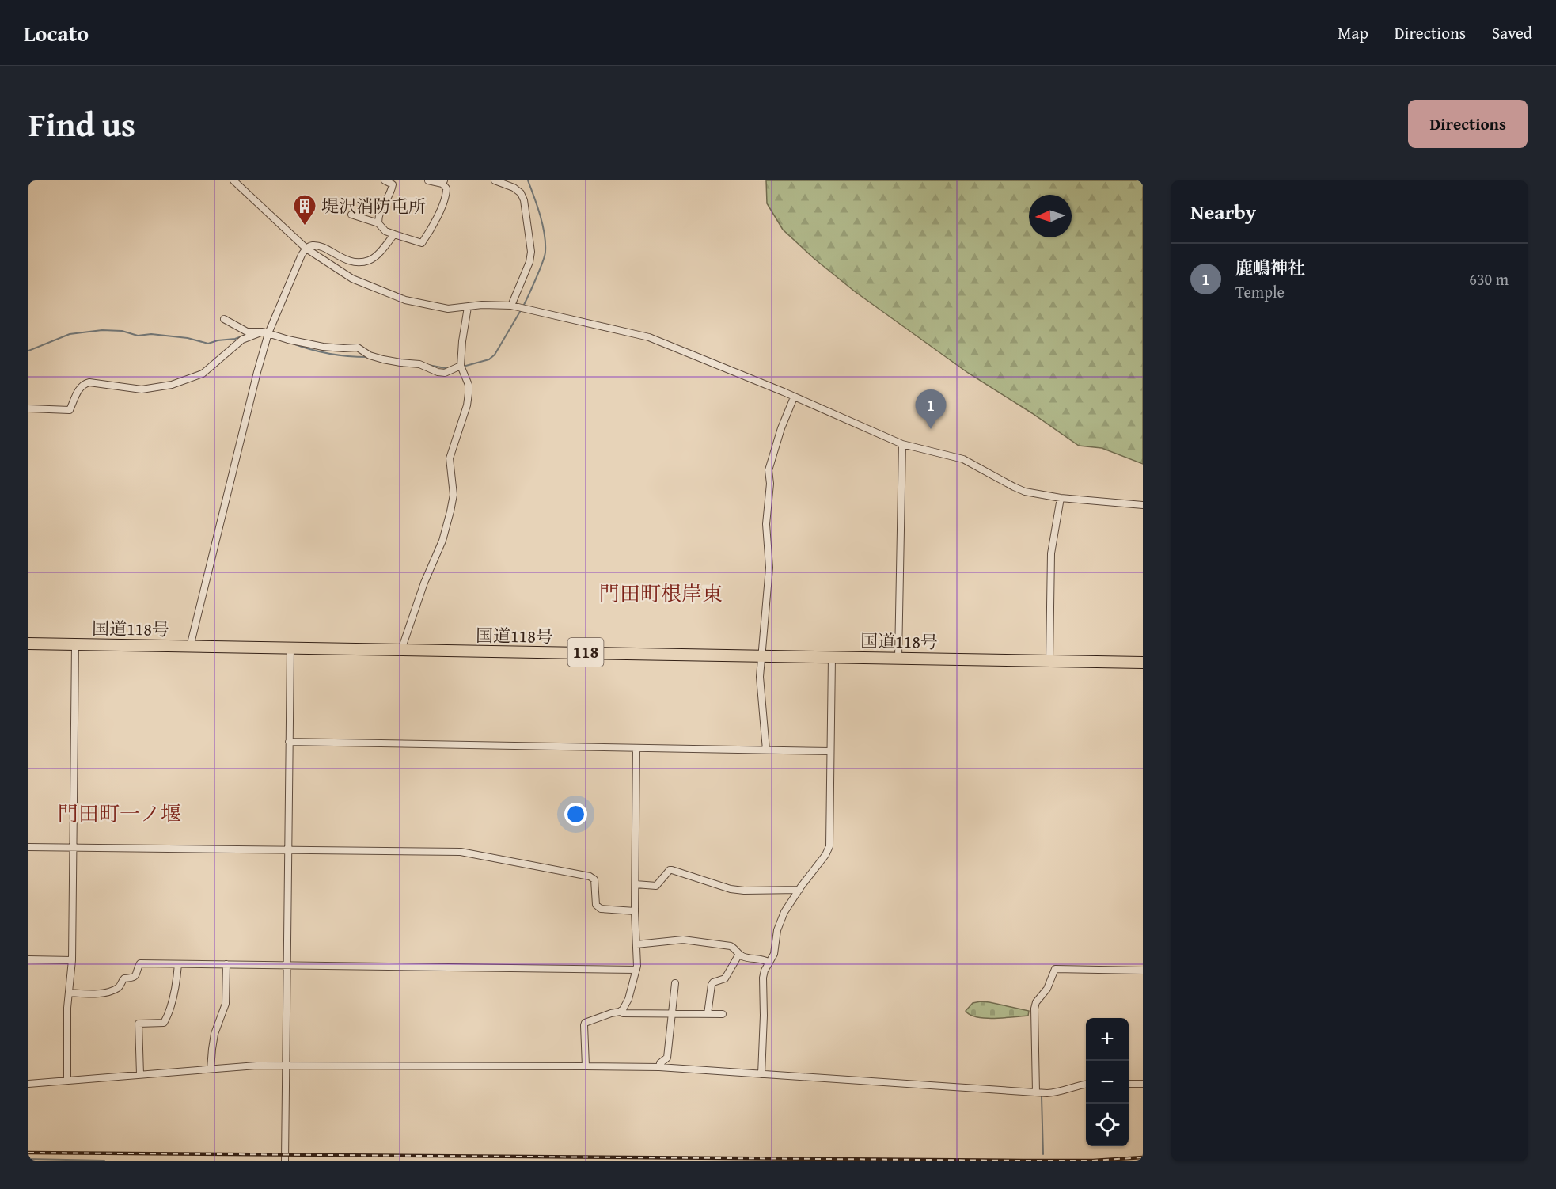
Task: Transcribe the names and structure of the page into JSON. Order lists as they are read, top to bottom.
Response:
{
  "streets": {
    "highway": ["国道118号", "118"]
  },
  "districts": ["門田町根岸東", "門田町一ノ堰"],
  "places": {
    "building": ["堤沢消防屯所"]
  },
  "north": "left",
  "page": {
    "header": "Locato",
    "nav": ["Map", "Directions", "Saved"],
    "title": "Find us",
    "buttons": "Directions",
    "heading": "Nearby",
    "list": [
      {
        "mark": "1",
        "name": "鹿嶋神社",
        "note": "Temple",
        "value": "630 m"
      }
    ],
    "pins": "1",
    "map_buttons": ["+", "−"]
  }
}
